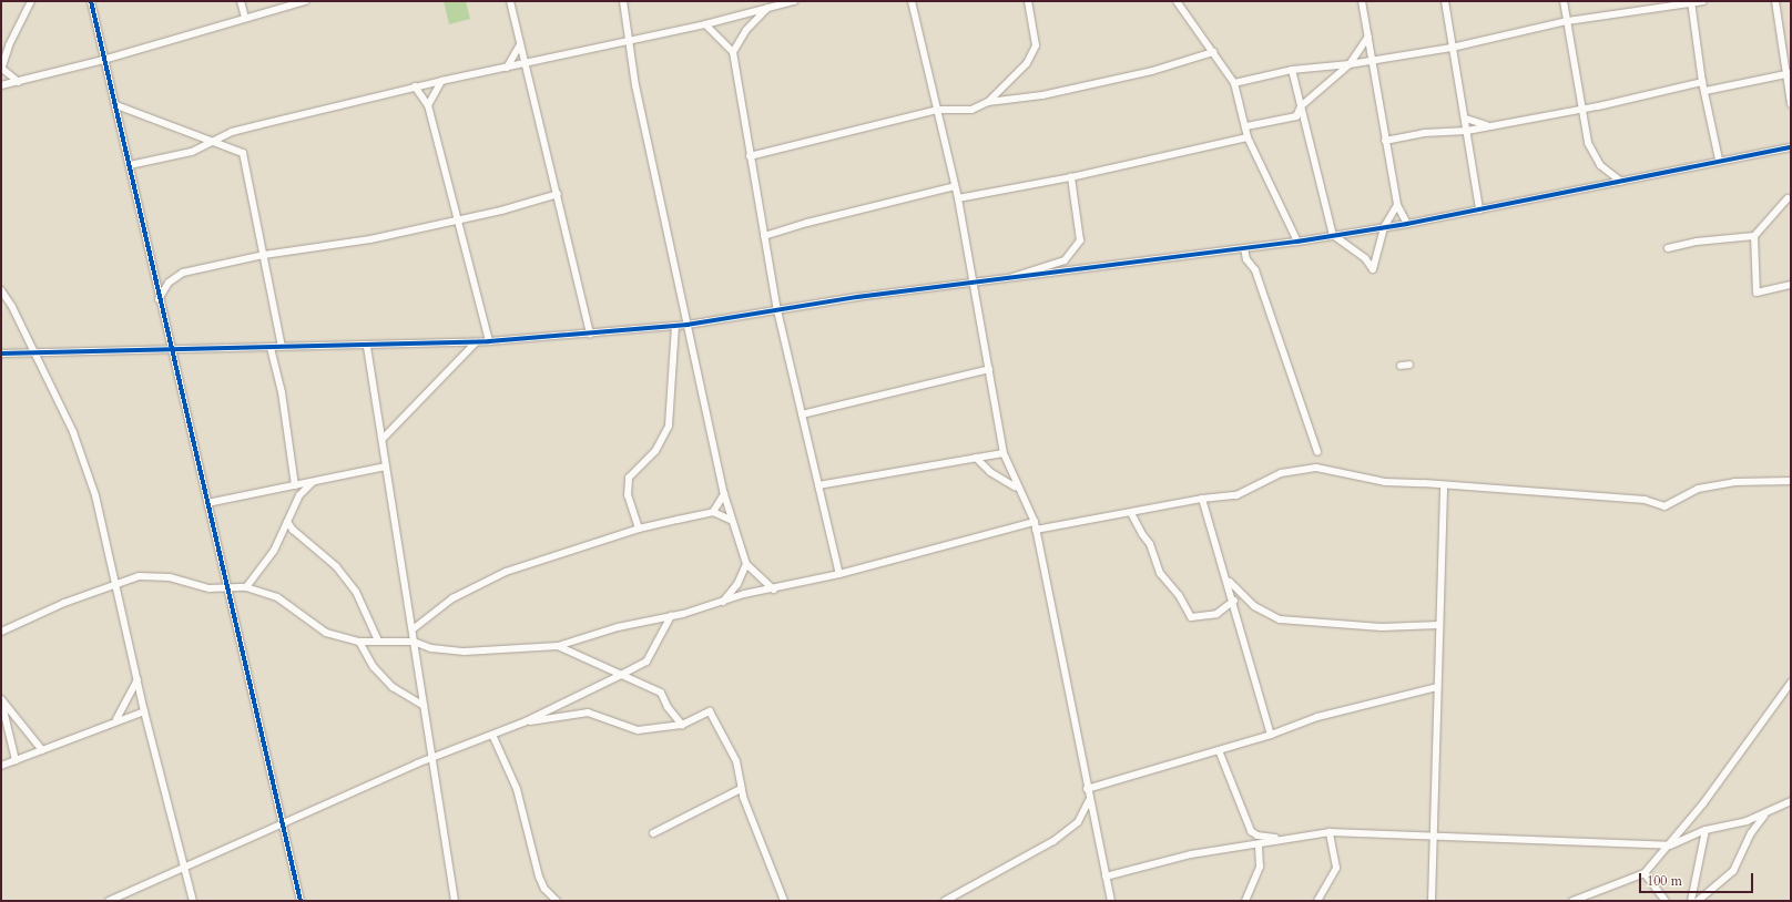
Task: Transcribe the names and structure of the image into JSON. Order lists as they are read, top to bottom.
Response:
{
  "scale_bar": "100 m"
}
